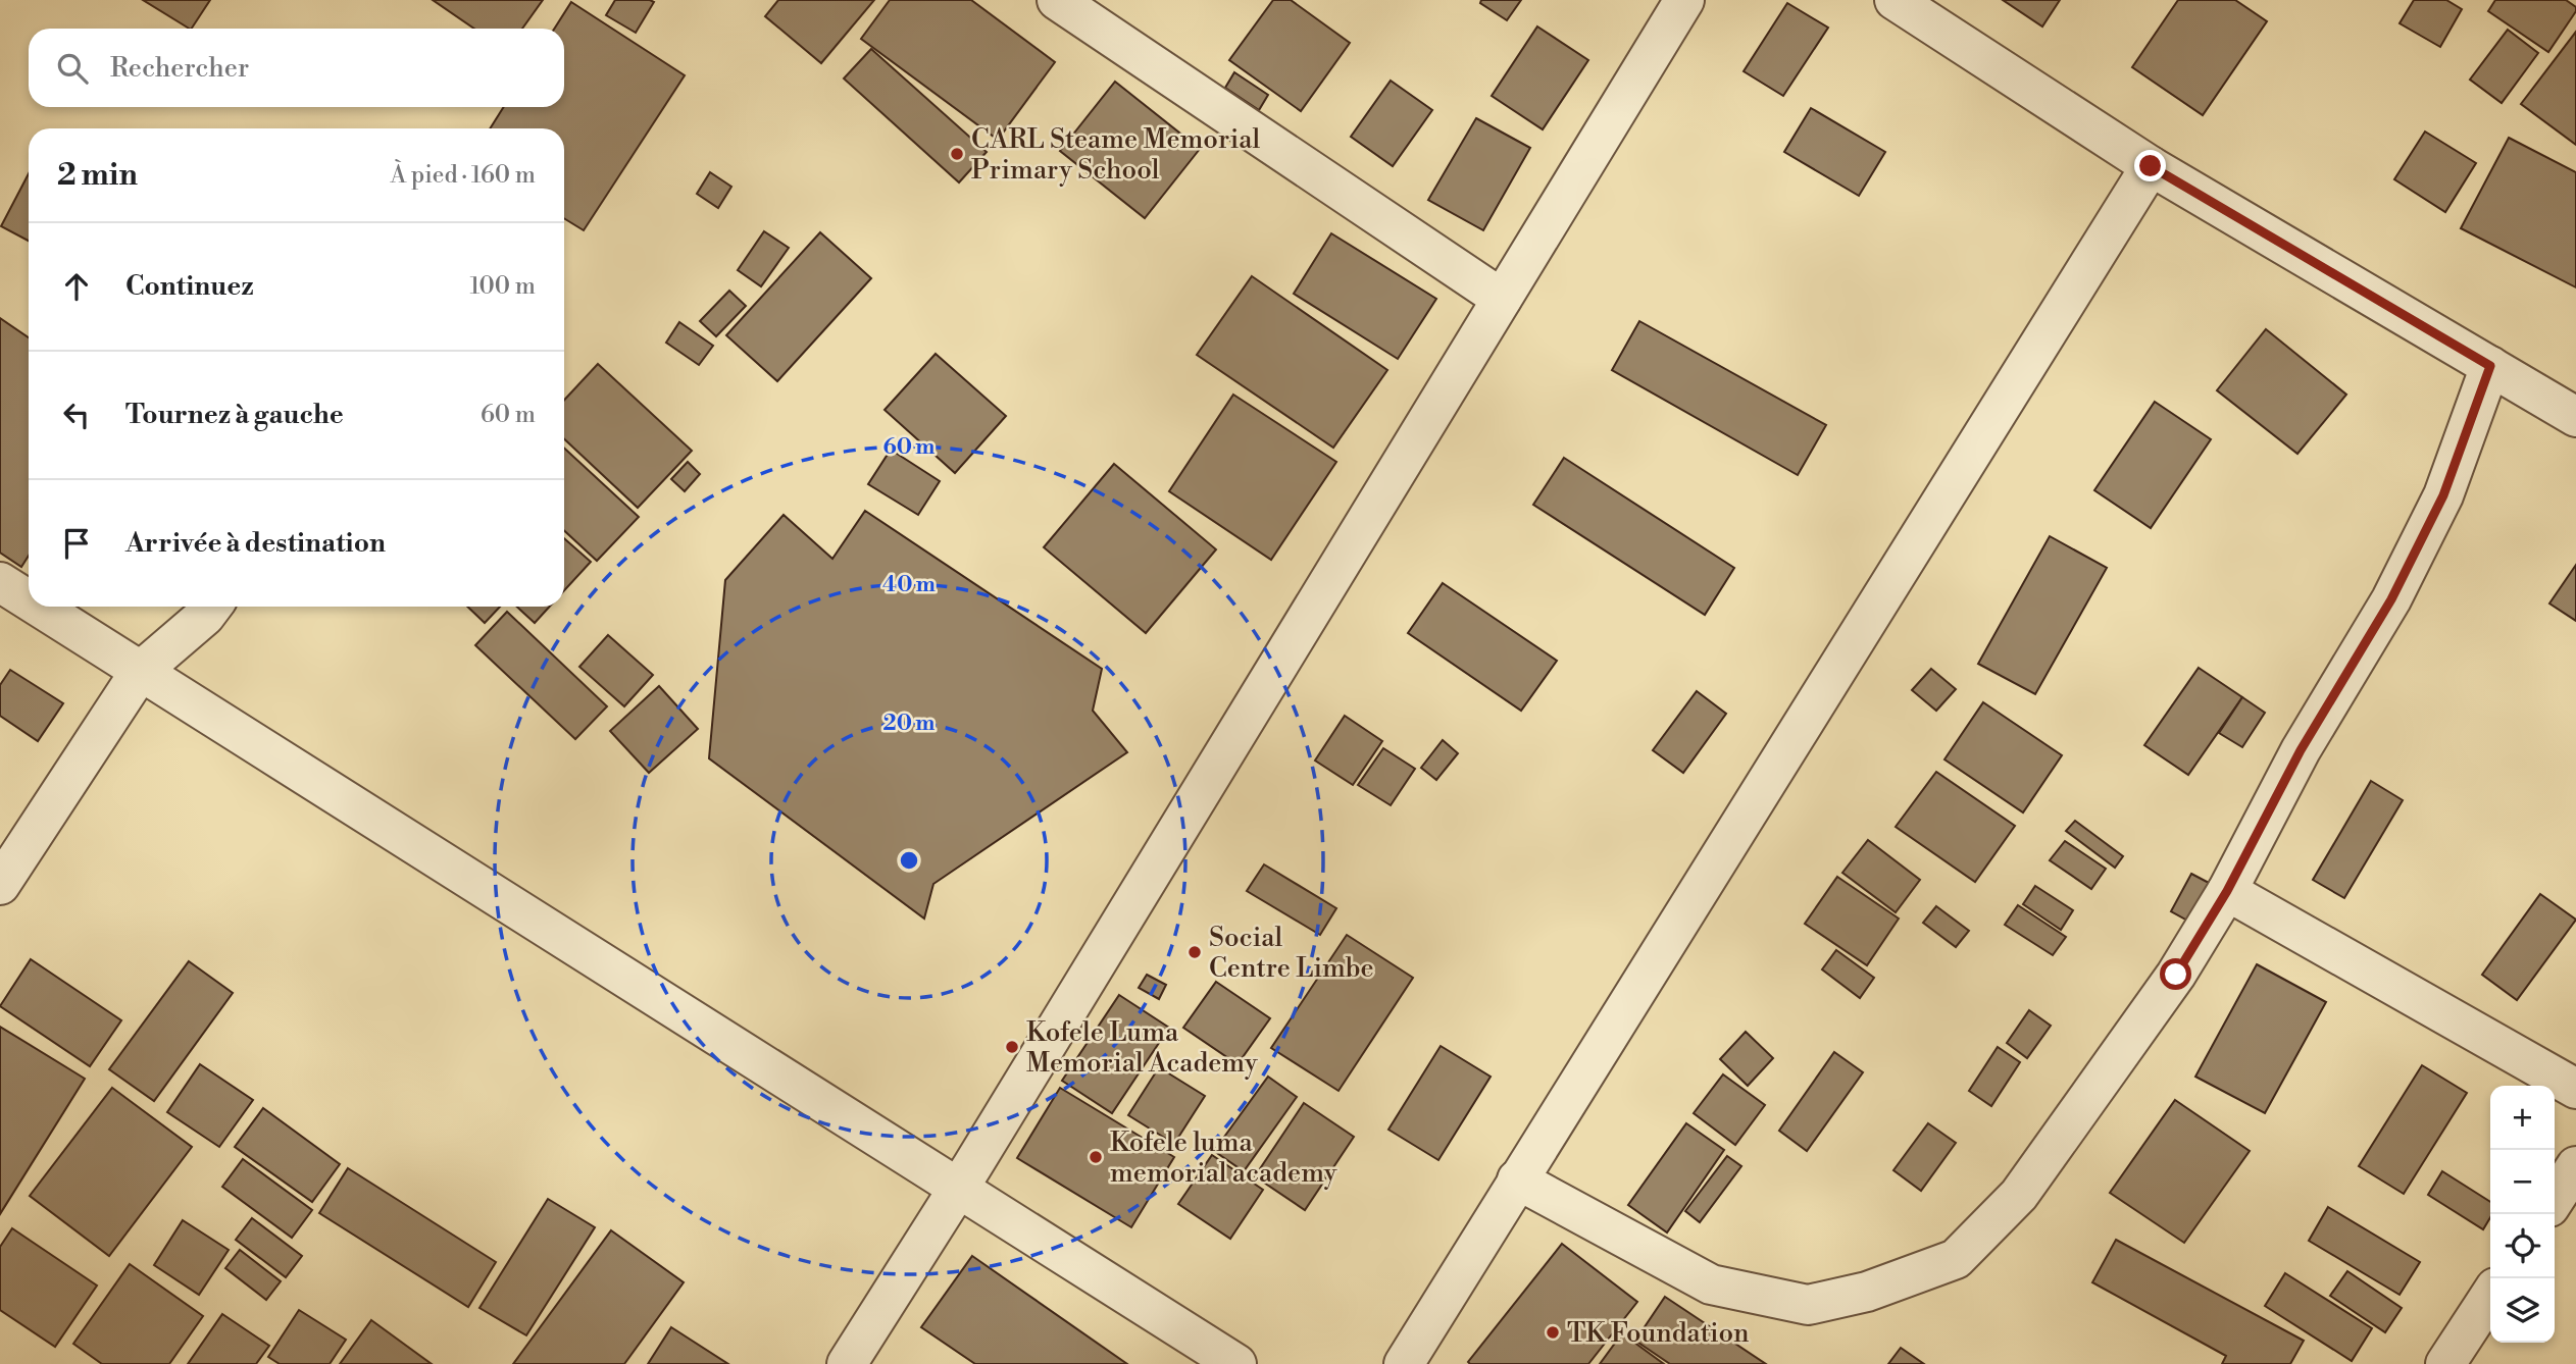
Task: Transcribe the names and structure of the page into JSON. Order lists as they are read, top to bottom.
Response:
{
  "places": [
    "CARL Steame Memorial Primary School",
    "Social Centre Limbe",
    "Kofele Luma Memorial Academy",
    "Kofele luma memorial academy",
    "TK Foundation"
  ],
  "page": {
    "search": "Rechercher",
    "heading": ["2 min", "À pied · 160 m"],
    "list": [
      ["Continuez", "100 m"],
      ["Tournez à gauche", "60 m"],
      "Arrivée à destination"
    ],
    "map_buttons": ["+", "−"]
  },
  "rings": ["60 m", "40 m", "20 m"]
}
